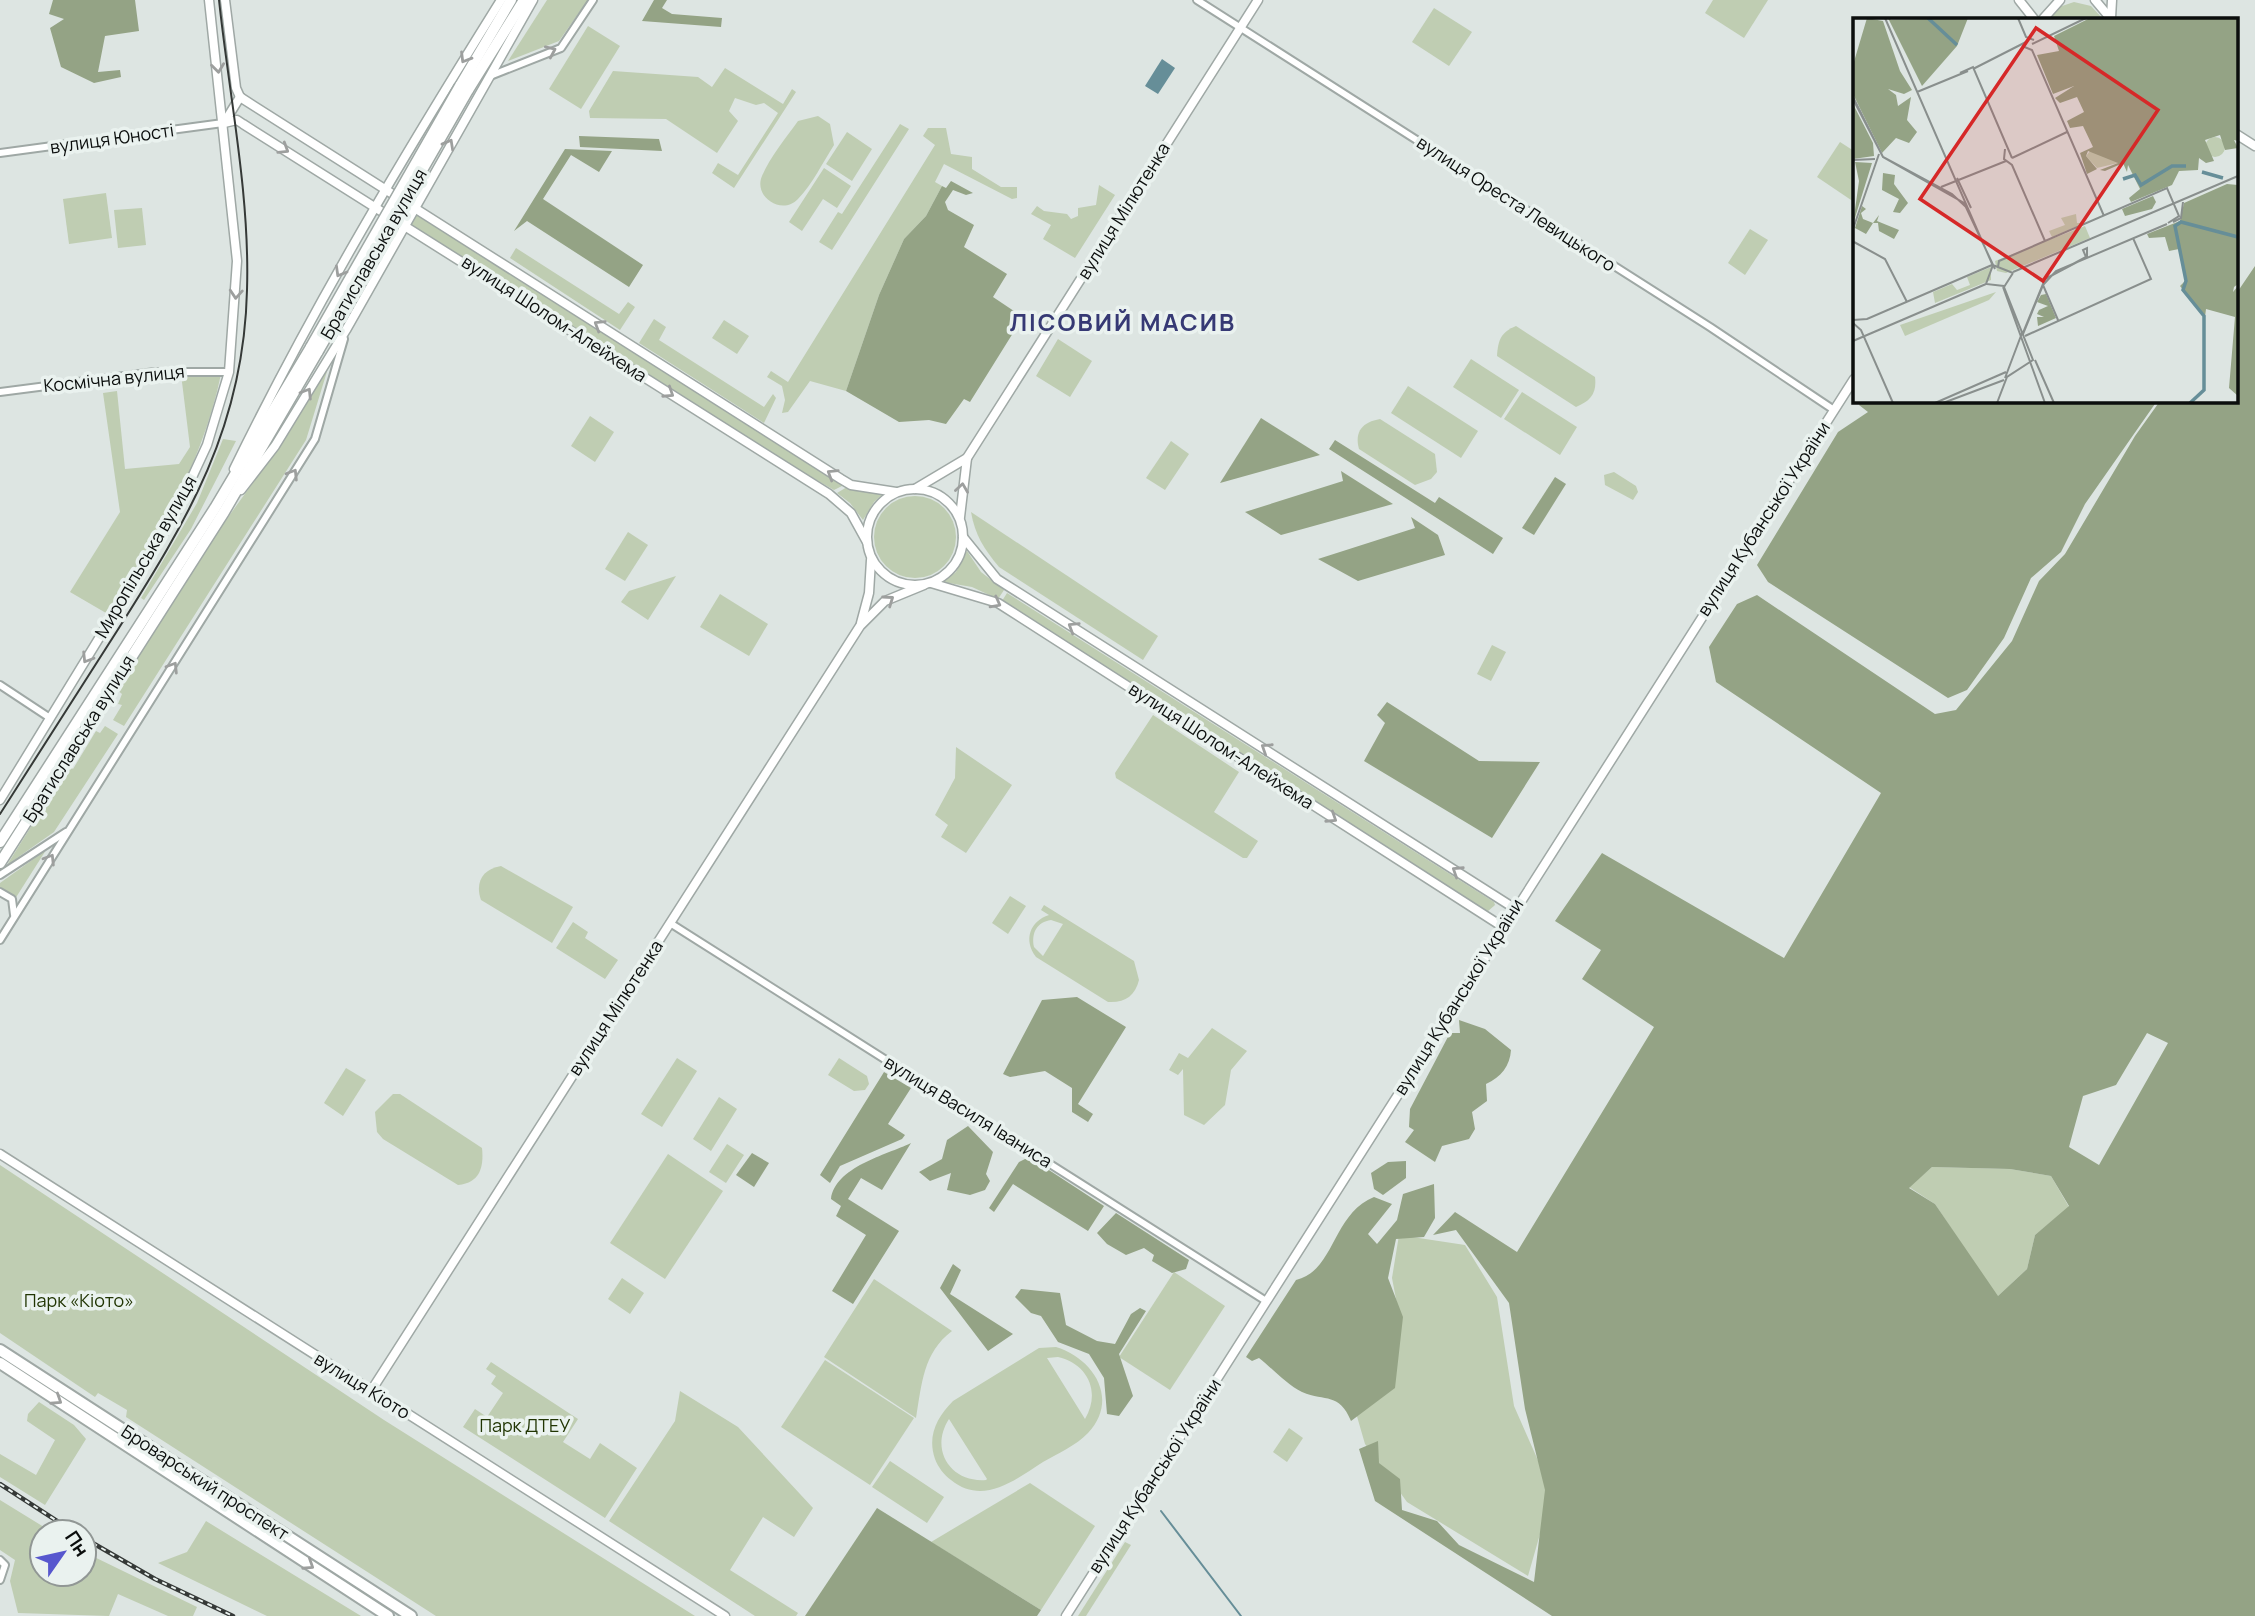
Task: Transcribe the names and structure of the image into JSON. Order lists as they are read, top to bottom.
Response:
{
  "streets": {
    "highway": ["Броварський проспект"],
    "main road": ["Братиславська вулиця"],
    "street": [
      "вулиця Юності",
      "вулиця Ореста Левицького",
      "вулиця Мілютенка",
      "вулиця Шолом-Алейхема",
      "Космічна вулиця",
      "вулиця Кубанської України",
      "Миропільська вулиця",
      "вулиця Василя Іваниса",
      "вулиця Кіото"
    ]
  },
  "crossings": [
    ["вулиця Юності", "вулиця Шолом-Алейхема"],
    ["вулиця Юності", "Миропільська вулиця"],
    ["вулиця Ореста Левицького", "вулиця Мілютенка"],
    ["вулиця Ореста Левицького", "вулиця Кубанської України"],
    ["вулиця Мілютенка", "вулиця Шолом-Алейхема"],
    ["вулиця Мілютенка", "вулиця Василя Іваниса"],
    ["вулиця Мілютенка", "вулиця Кіото"],
    ["Братиславська вулиця", "вулиця Шолом-Алейхема"],
    ["вулиця Шолом-Алейхема", "вулиця Кубанської України"],
    ["вулиця Шолом-Алейхема", "Миропільська вулиця"],
    ["Космічна вулиця", "Миропільська вулиця"],
    ["вулиця Кубанської України", "вулиця Василя Іваниса"]
  ],
  "one_way": ["Миропільська вулиця"],
  "districts": ["ЛІСОВИЙ МАСИВ"],
  "parks": ["Парк «Кіото»", "Парк ДТЕУ"],
  "north": "top right"
}
